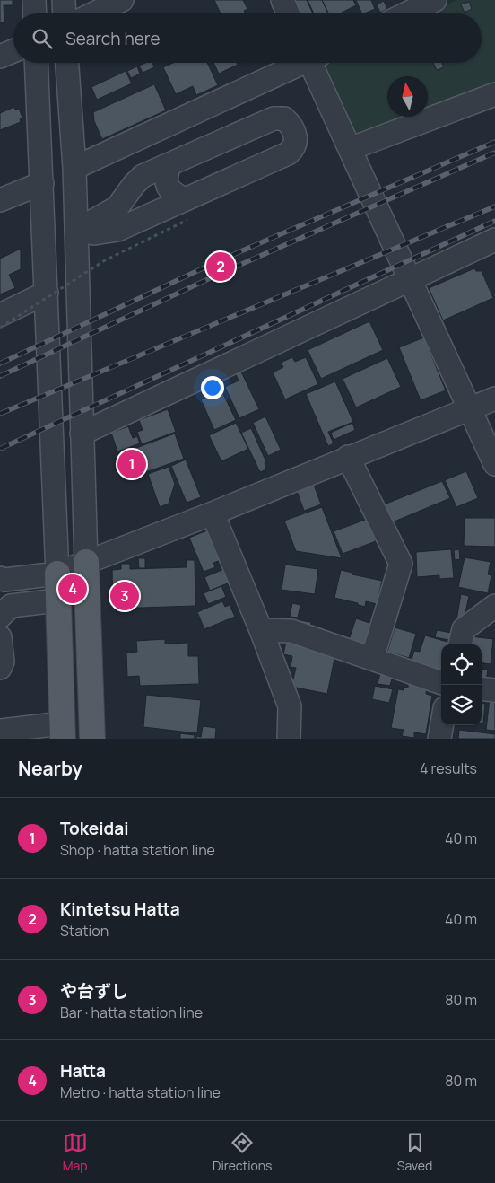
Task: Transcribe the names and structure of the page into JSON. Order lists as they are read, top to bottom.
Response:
{
  "north": "top",
  "page": {
    "search": "Search here",
    "pins": [
      "2",
      "1",
      "4",
      "3"
    ],
    "heading": ["Nearby", "4 results"],
    "list": [
      {
        "mark": "1",
        "name": "Tokeidai",
        "note": "Shop · hatta station line",
        "value": "40 m"
      },
      {
        "mark": "2",
        "name": "Kintetsu Hatta",
        "note": "Station",
        "value": "40 m"
      },
      {
        "mark": "3",
        "name": "や台ずし",
        "note": "Bar · hatta station line",
        "value": "80 m"
      },
      {
        "mark": "4",
        "name": "Hatta",
        "note": "Metro · hatta station line",
        "value": "80 m"
      }
    ],
    "nav": ["Map", "Directions", "Saved"]
  }
}
